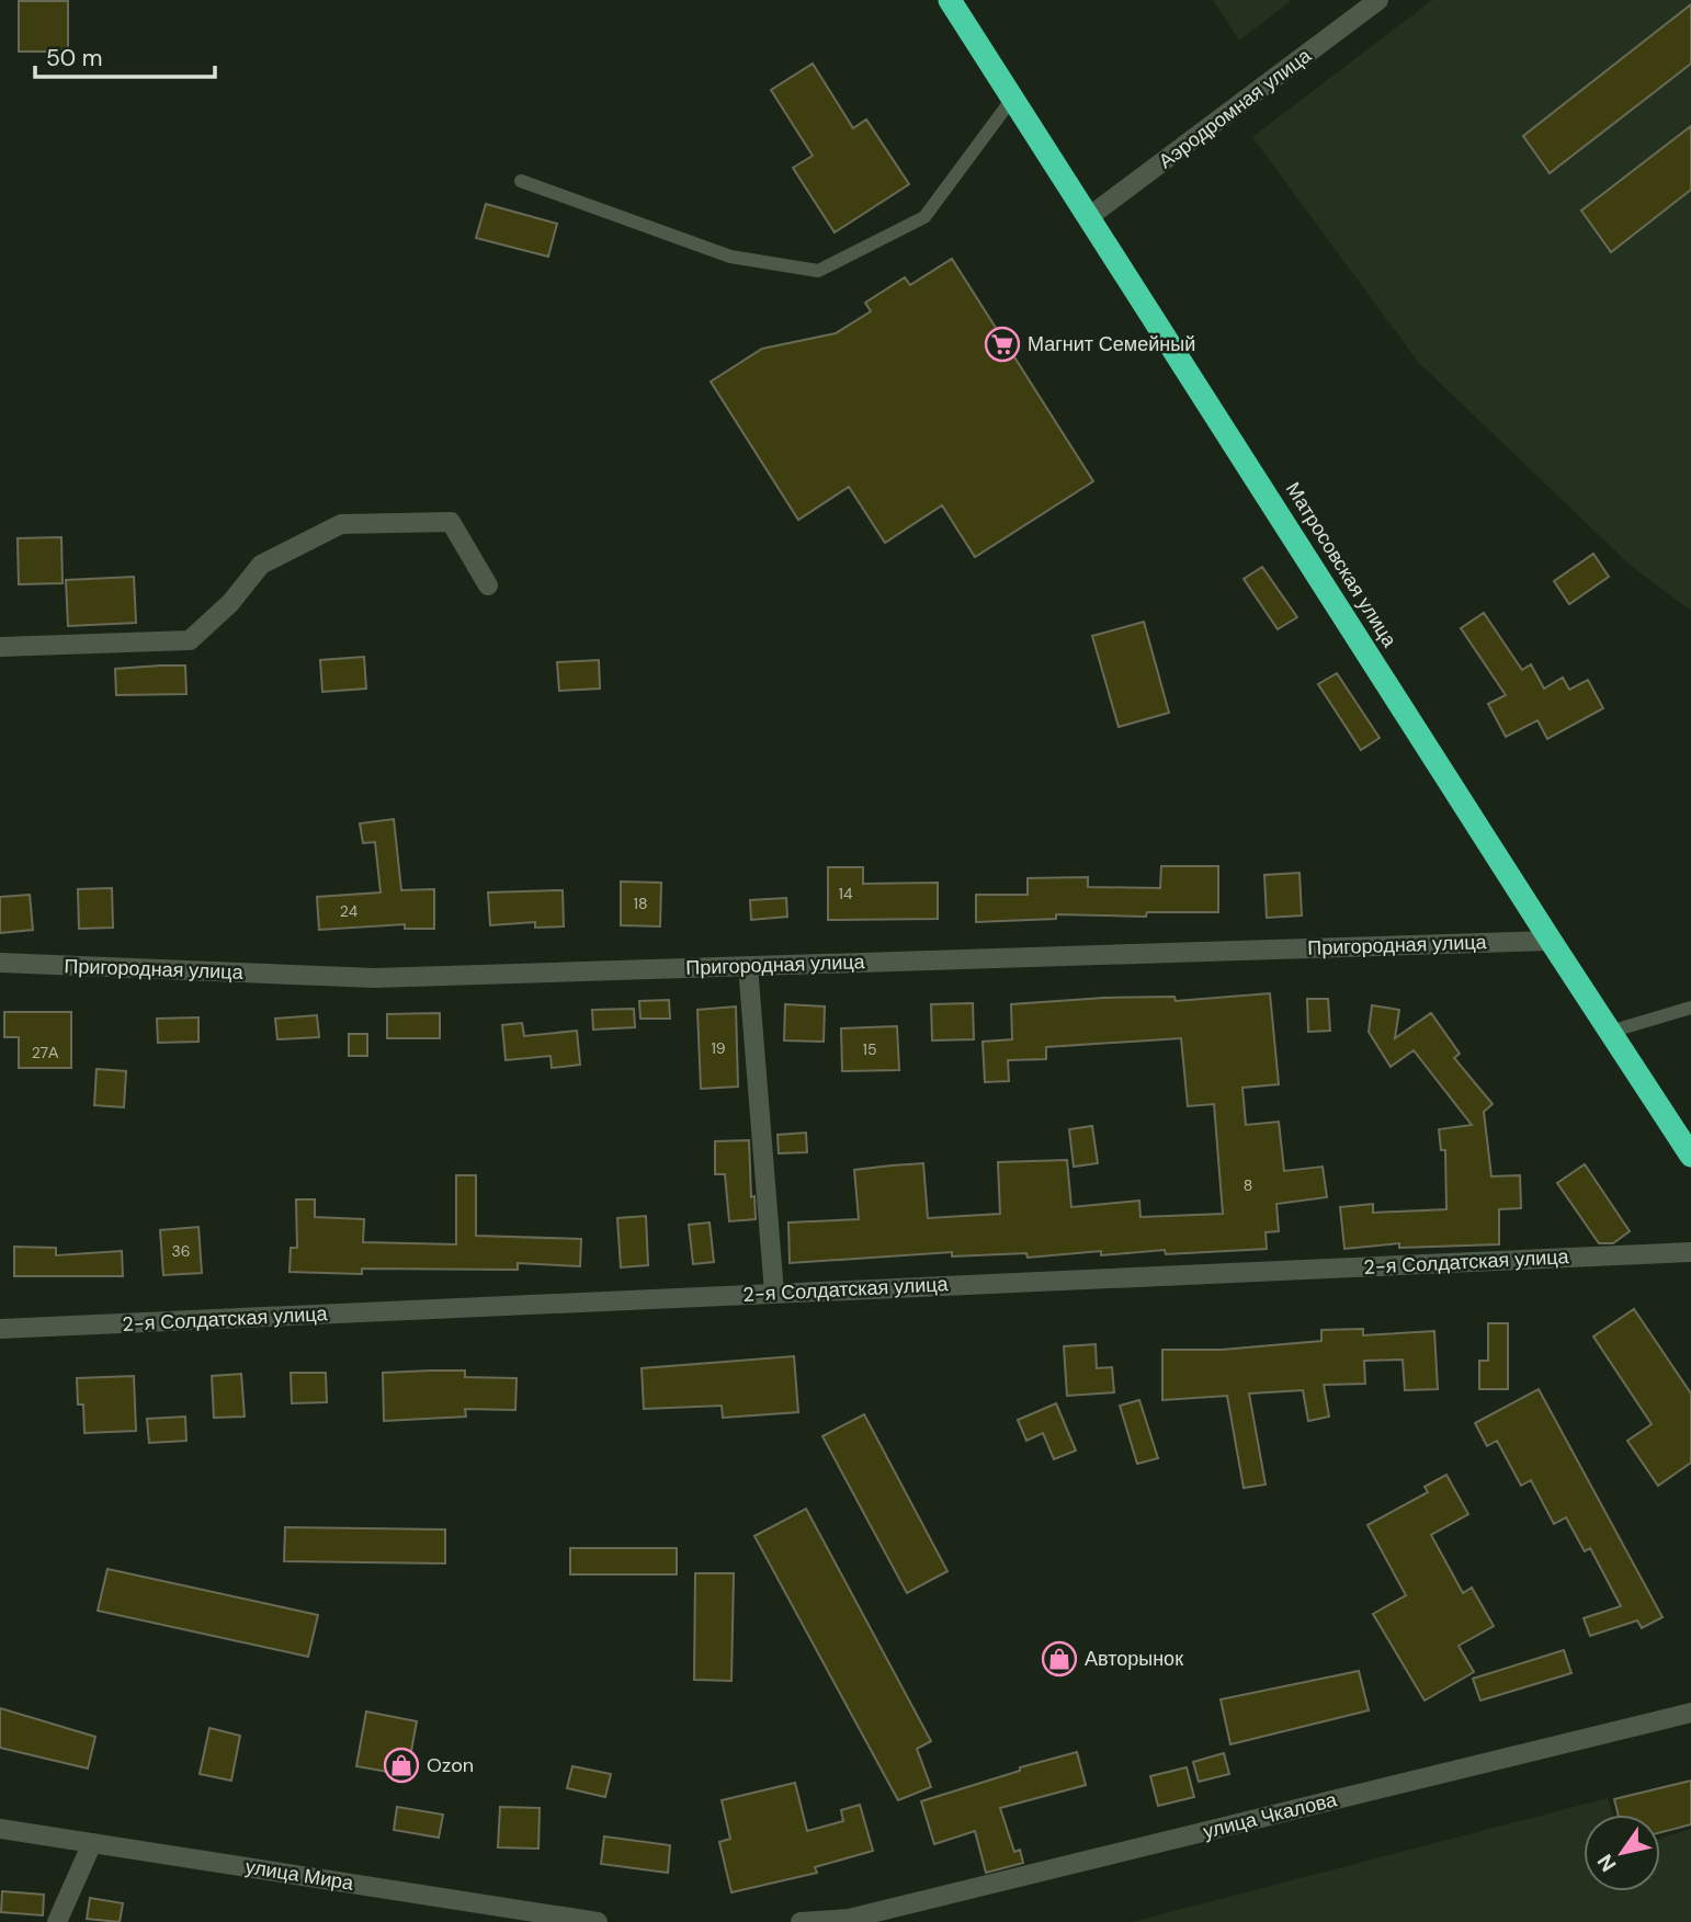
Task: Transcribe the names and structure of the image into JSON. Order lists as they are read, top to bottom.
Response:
{
  "streets": {
    "highway": ["Матросовская улица"],
    "street": [
      "Аэродромная улица",
      "Пригородная улица",
      "2-я Солдатская улица",
      "улица Чкалова",
      "улица Мира"
    ]
  },
  "crossings": [
    ["Аэродромная улица", "Матросовская улица"],
    ["Матросовская улица", "Пригородная улица"]
  ],
  "places": {
    "supermarket": ["Магнит Семейный"],
    "shop": ["Авторынок", "Ozon"]
  },
  "house_numbers": [
    "14",
    "18",
    "24",
    "19",
    "15",
    "27А",
    "8",
    "36"
  ],
  "scale_bar": "50 m",
  "north": "bottom left"
}
